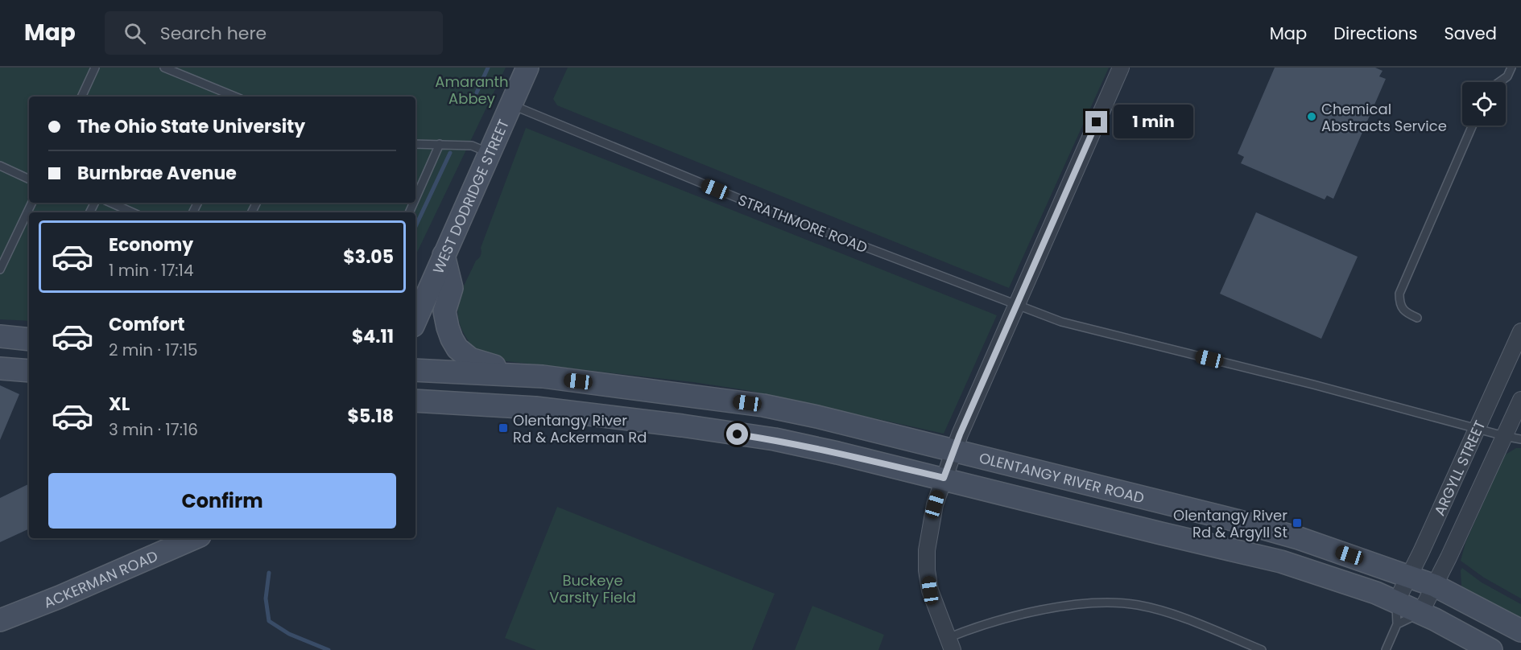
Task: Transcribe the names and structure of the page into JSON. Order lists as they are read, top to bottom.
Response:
{
  "streets": {
    "main road": ["WEST DODRIDGE STREET", "OLENTANGY RIVER ROAD", "ACKERMAN ROAD"],
    "street": ["ARGYLL STREET"],
    "lane": ["STRATHMORE ROAD"]
  },
  "crossings": [
    ["WEST DODRIDGE STREET", "STRATHMORE ROAD"],
    ["STRATHMORE ROAD", "ARGYLL STREET"],
    ["ARGYLL STREET", "OLENTANGY RIVER ROAD"]
  ],
  "parks": ["Amaranth Abbey", "Buckeye Varsity Field"],
  "places": {
    "other": ["Chemical Abstracts Service"],
    "transit": ["Olentangy River Rd & Ackerman Rd", "Olentangy River Rd & Argyll St"]
  },
  "page": {
    "header": "Map",
    "search": "Search here",
    "nav": ["Map", "Directions", "Saved"],
    "banner": ["The Ohio State University", "Burnbrae Avenue"],
    "bubble": "1 min",
    "list": [
      {
        "name": "Economy",
        "note": "1 min · 17:14",
        "value": "$3.05"
      },
      {
        "name": "Comfort",
        "note": "2 min · 17:15",
        "value": "$4.11"
      },
      {
        "name": "XL",
        "note": "3 min · 17:16",
        "value": "$5.18"
      }
    ],
    "buttons": "Confirm"
  }
}
